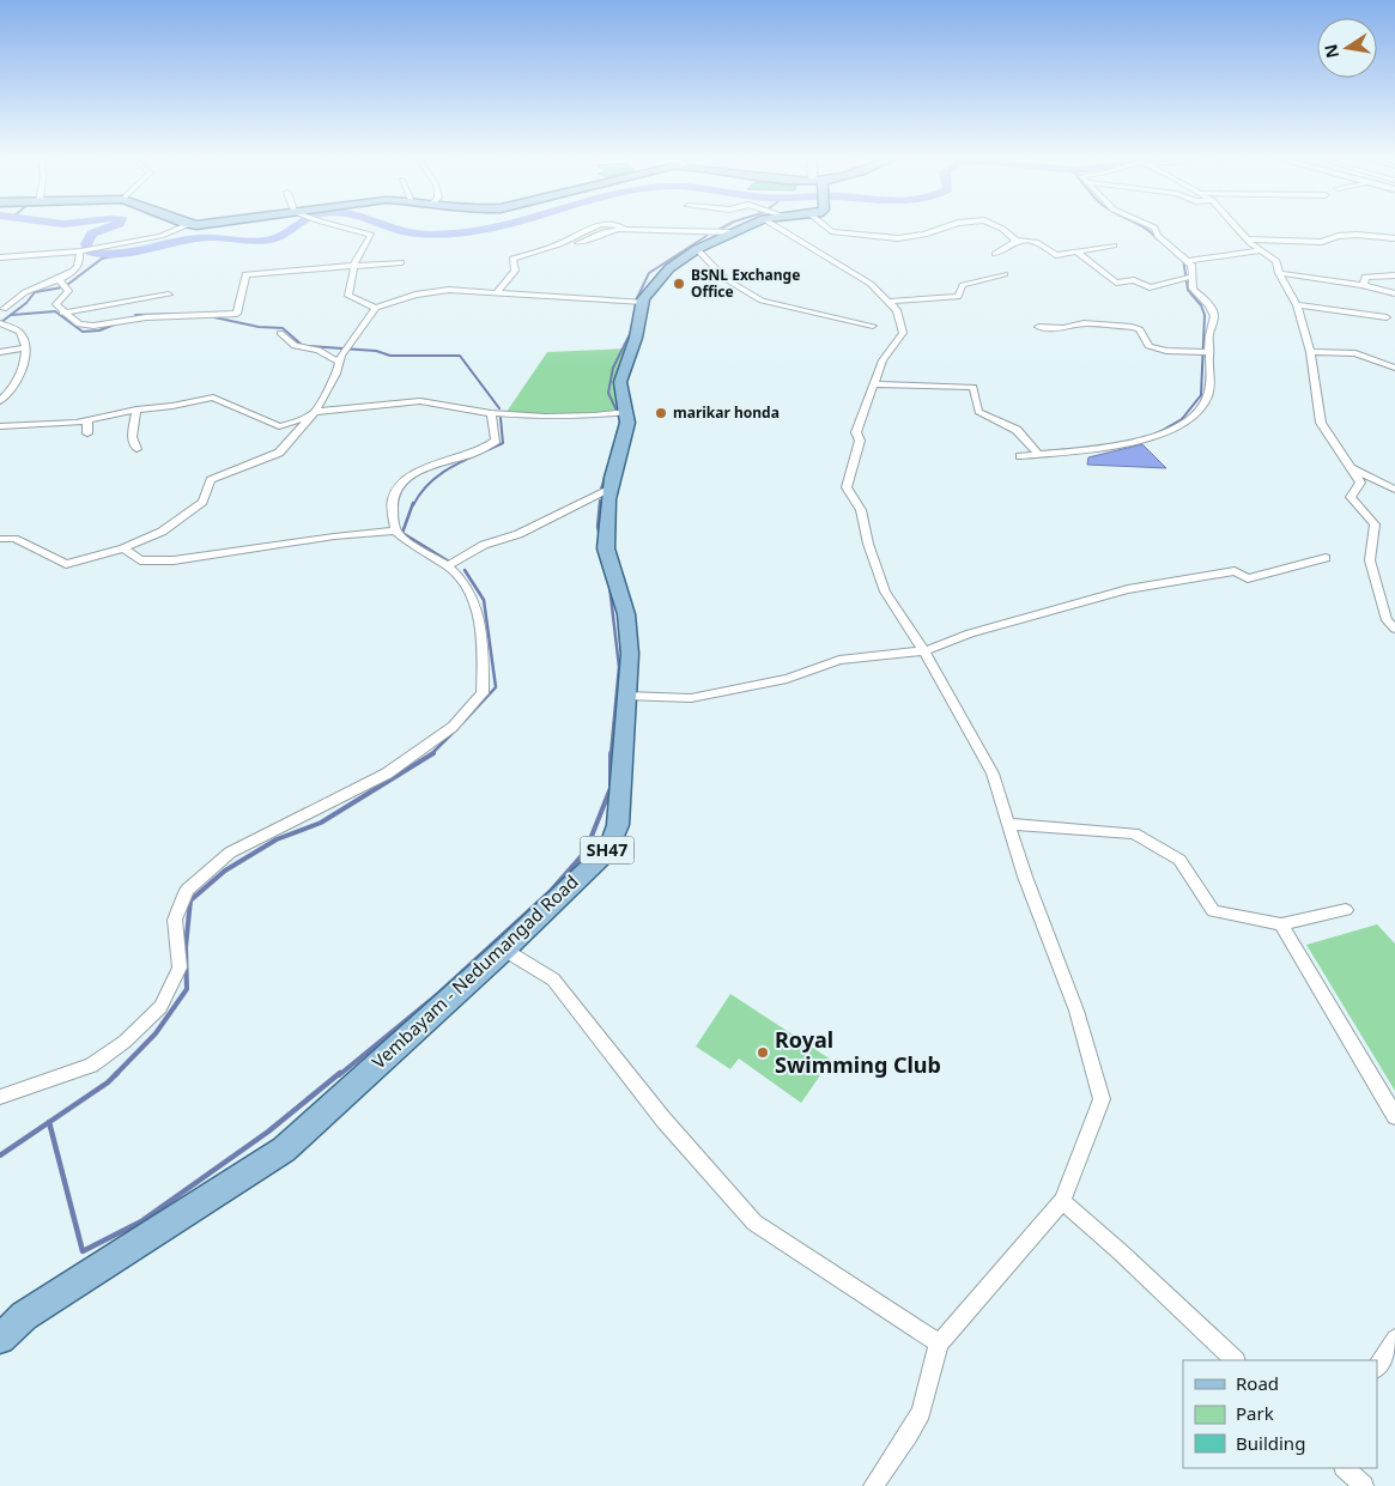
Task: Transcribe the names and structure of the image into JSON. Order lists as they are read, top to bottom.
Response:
{
  "streets": {
    "main road": ["SH47", "Vembayam - Nedumangad Road"]
  },
  "places": ["BSNL Exchange Office", "marikar honda", "Royal Swimming Club"],
  "legend": ["Road", "Park", "Building"],
  "north": "left"
}
